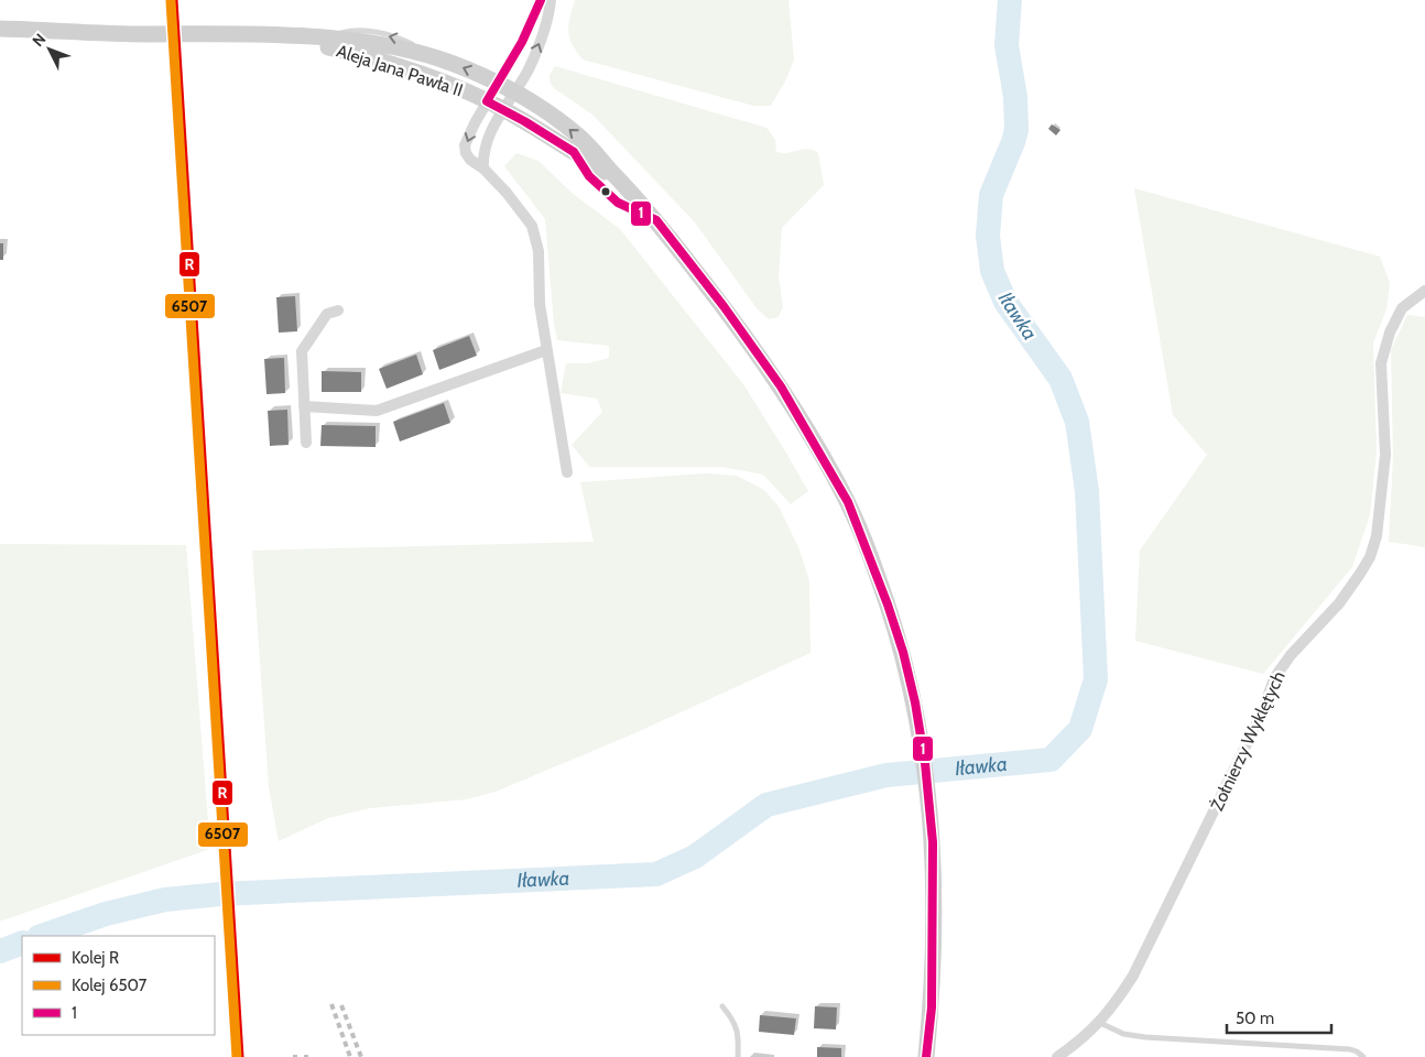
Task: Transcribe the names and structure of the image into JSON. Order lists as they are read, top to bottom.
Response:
{
  "streets": {
    "main road": ["Aleja Jana Pawła II"],
    "street": ["Żołnierzy Wyklętych"]
  },
  "water": ["Iławka"],
  "lines": ["rail line R", "transit line 1", "rail line 6507"],
  "legend": ["Kolej R", "Kolej 6507", "1"],
  "scale_bar": "50 m",
  "north": "top left"
}
